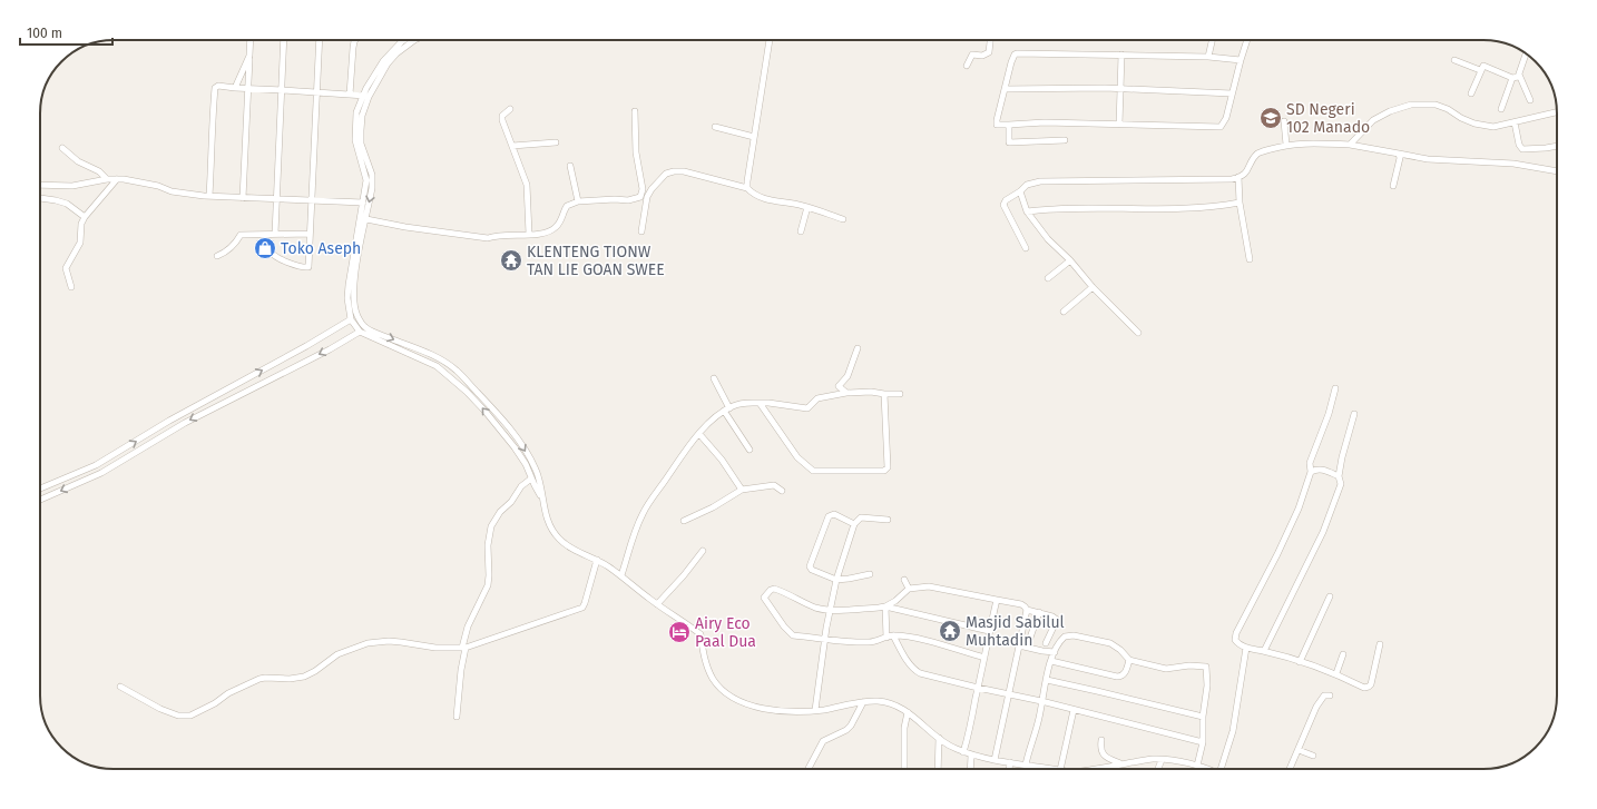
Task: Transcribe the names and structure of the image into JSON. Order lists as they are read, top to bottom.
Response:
{
  "places": {
    "school or university": ["SD Negeri 102 Manado"],
    "shop": ["Toko Aseph"],
    "temple": ["KLENTENG TIONW TAN LIE GOAN SWEE", "Masjid Sabilul Muhtadin"],
    "hotel": ["Airy Eco Paal Dua"]
  },
  "scale_bar": "100 m"
}
